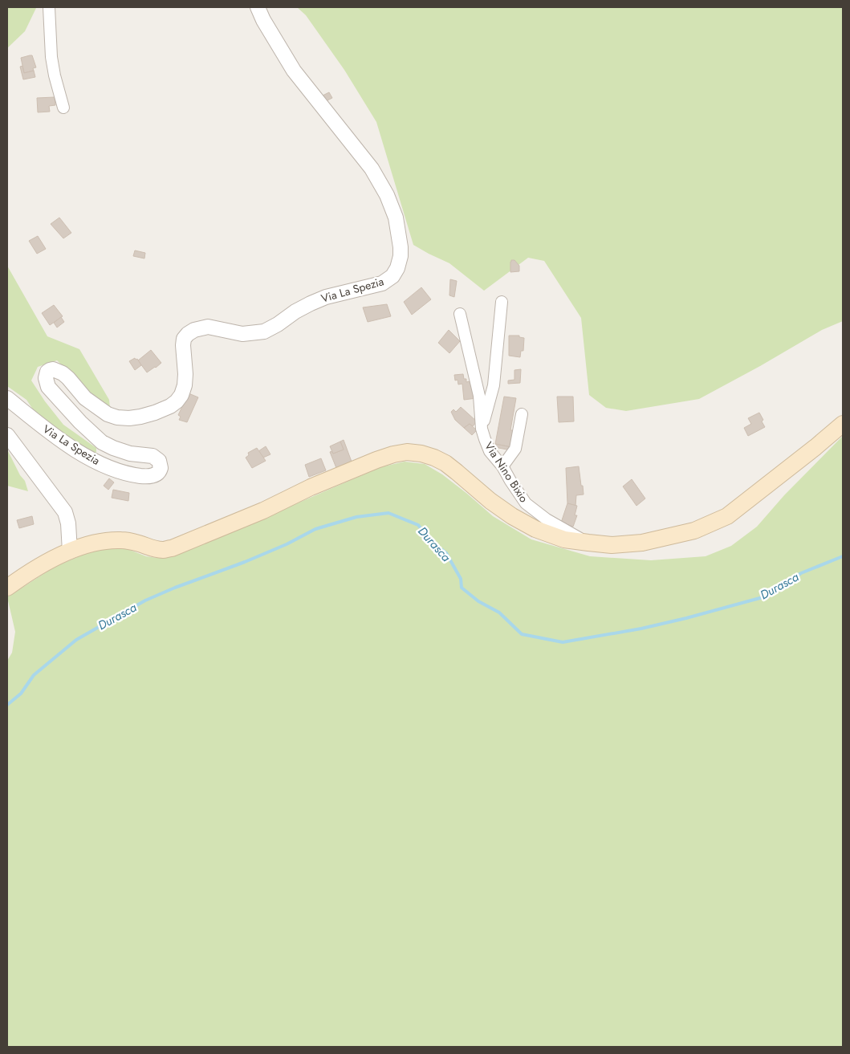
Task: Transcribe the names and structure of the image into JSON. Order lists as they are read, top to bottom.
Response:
{
  "streets": {
    "street": ["Via La Spezia", "Via Nino Bixio"]
  },
  "water": ["Durasca"]
}
